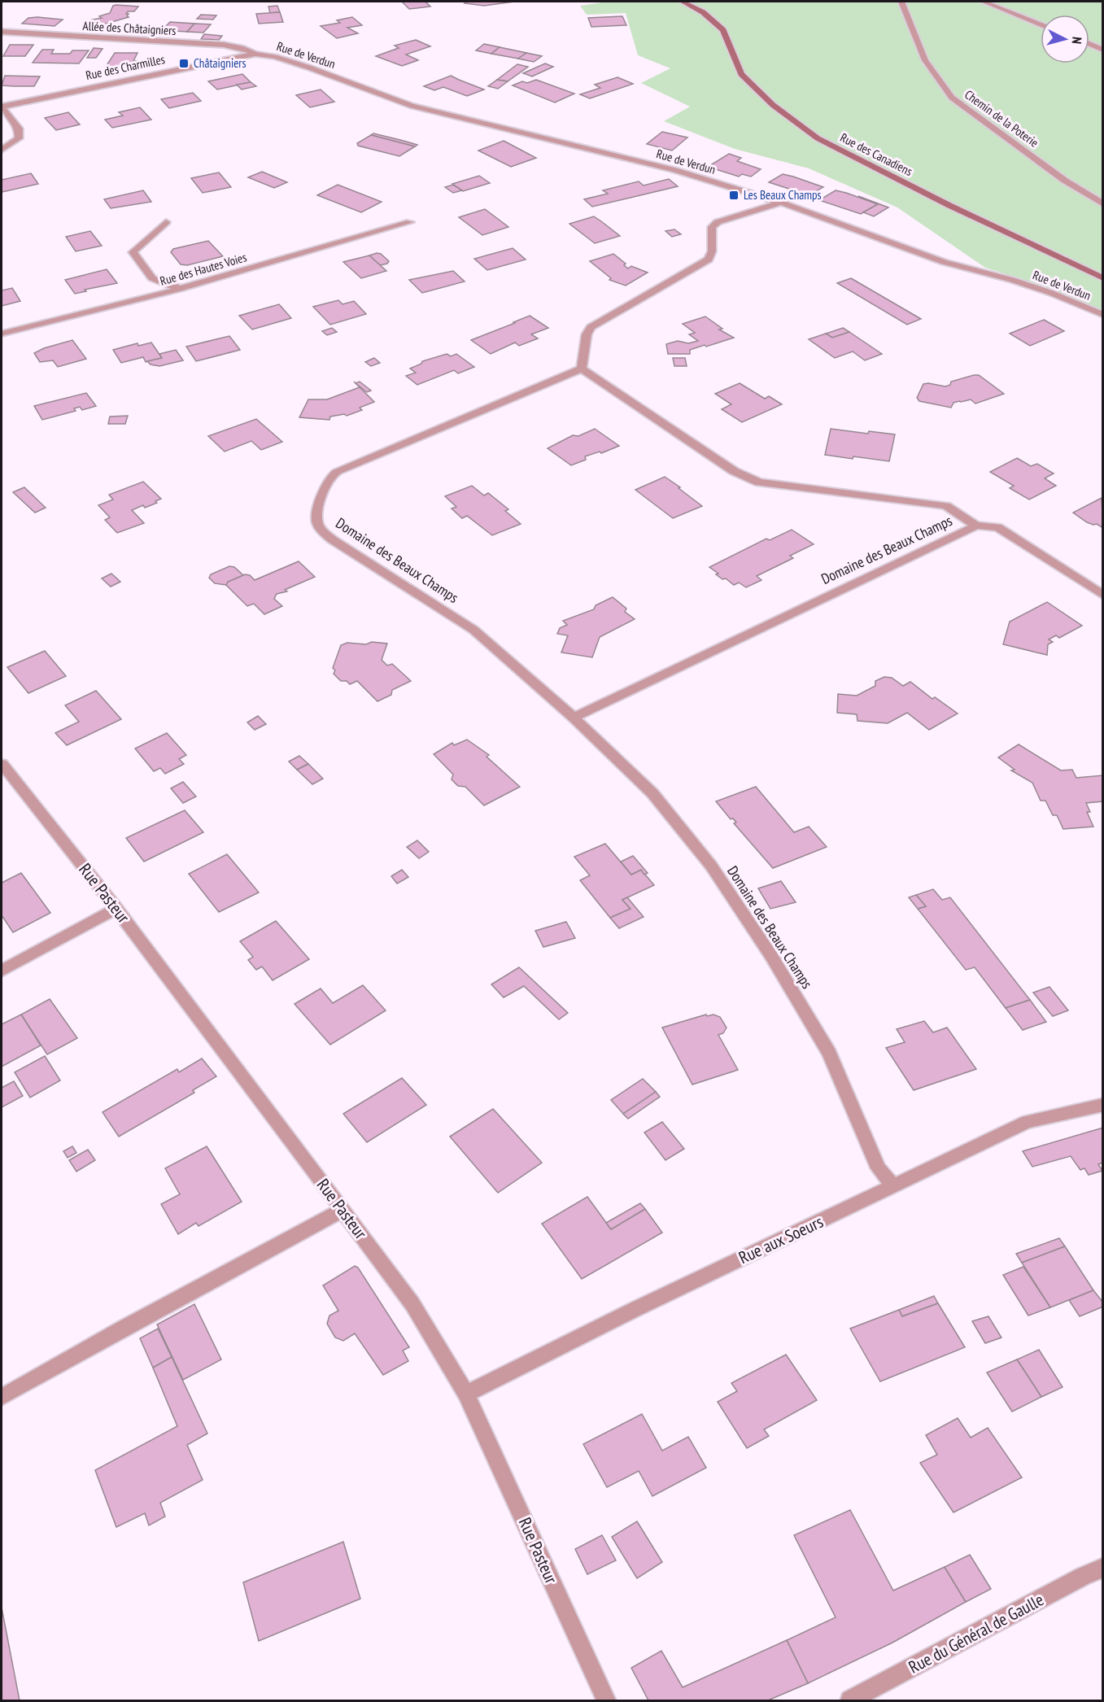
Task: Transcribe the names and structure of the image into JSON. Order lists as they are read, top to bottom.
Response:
{
  "streets": {
    "main road": ["Rue des Canadiens"],
    "street": [
      "Allée des Châtaigniers",
      "Rue de Verdun",
      "Rue des Charmilles",
      "Chemin de la Poterie",
      "Rue des Hautes Voies",
      "Domaine des Beaux Champs",
      "Rue Pasteur",
      "Rue aux Soeurs",
      "Rue du Général de Gaulle"
    ]
  },
  "crossings": [
    ["Allée des Châtaigniers", "Rue de Verdun"],
    ["Allée des Châtaigniers", "Rue des Charmilles"],
    ["Rue de Verdun", "Rue des Charmilles"],
    ["Domaine des Beaux Champs", "Rue aux Soeurs"],
    ["Rue Pasteur", "Rue aux Soeurs"]
  ],
  "places": {
    "transit": ["Châtaigniers", "Les Beaux Champs"]
  },
  "north": "right"
}
